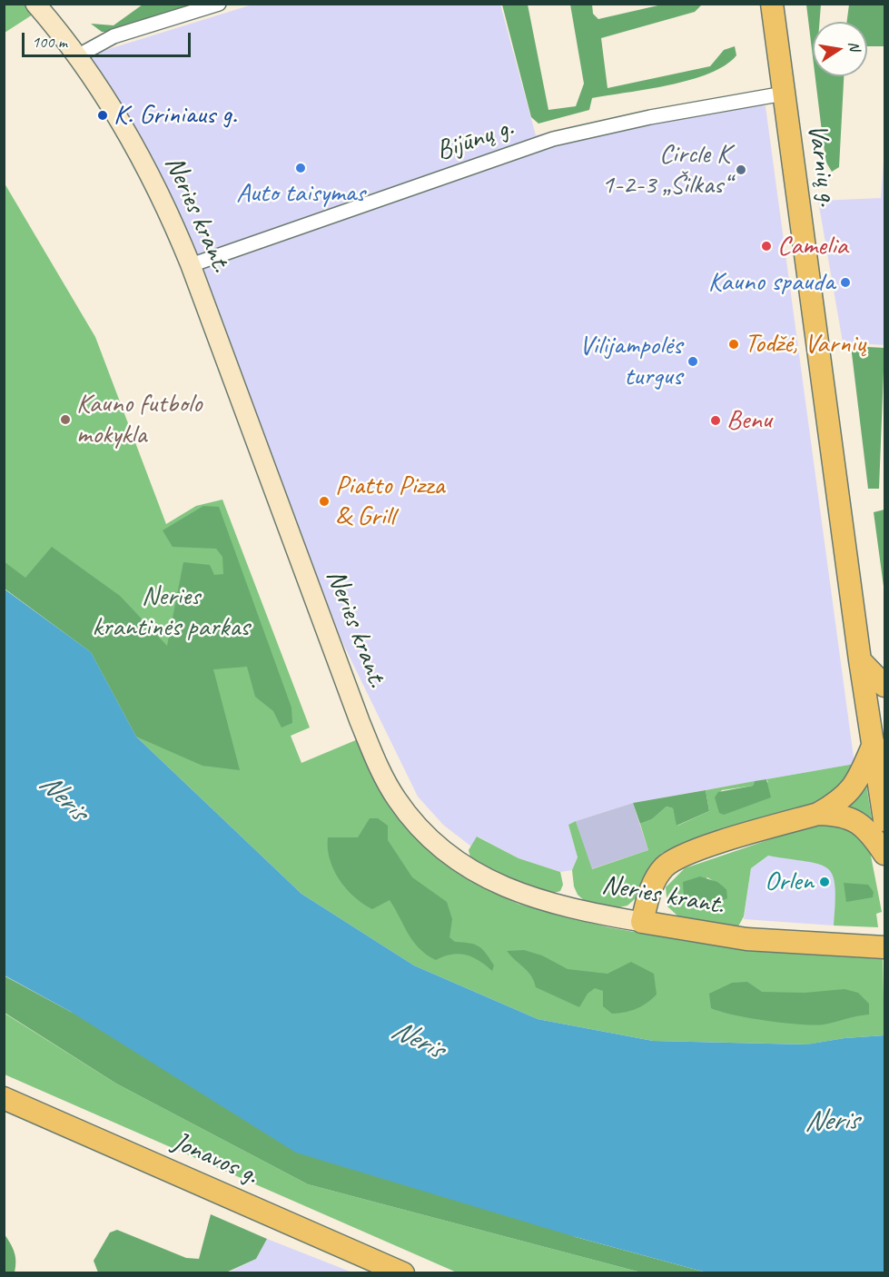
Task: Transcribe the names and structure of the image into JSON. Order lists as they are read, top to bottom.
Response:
{
  "streets": {
    "main road": ["Varnių g.", "Neries krant.", "Jonavos g."],
    "street": ["Bijūnų g."]
  },
  "crossings": [
    ["Bijūnų g.", "Varnių g."],
    ["Bijūnų g.", "Neries krant."]
  ],
  "water": ["Neris"],
  "parks": ["Neries krantinės parkas"],
  "places": [
    "K. Griniaus g.",
    "Auto taisymas",
    "Circle K 1-2-3 „Šilkas“",
    "Camelia",
    "Kauno spauda",
    "Todžė, Varnių",
    "Vilijampolės turgus",
    "Kauno futbolo mokykla",
    "Benu",
    "Piatto Pizza & Grill",
    "Orlen"
  ],
  "scale_bar": "100 m",
  "north": "right"
}
